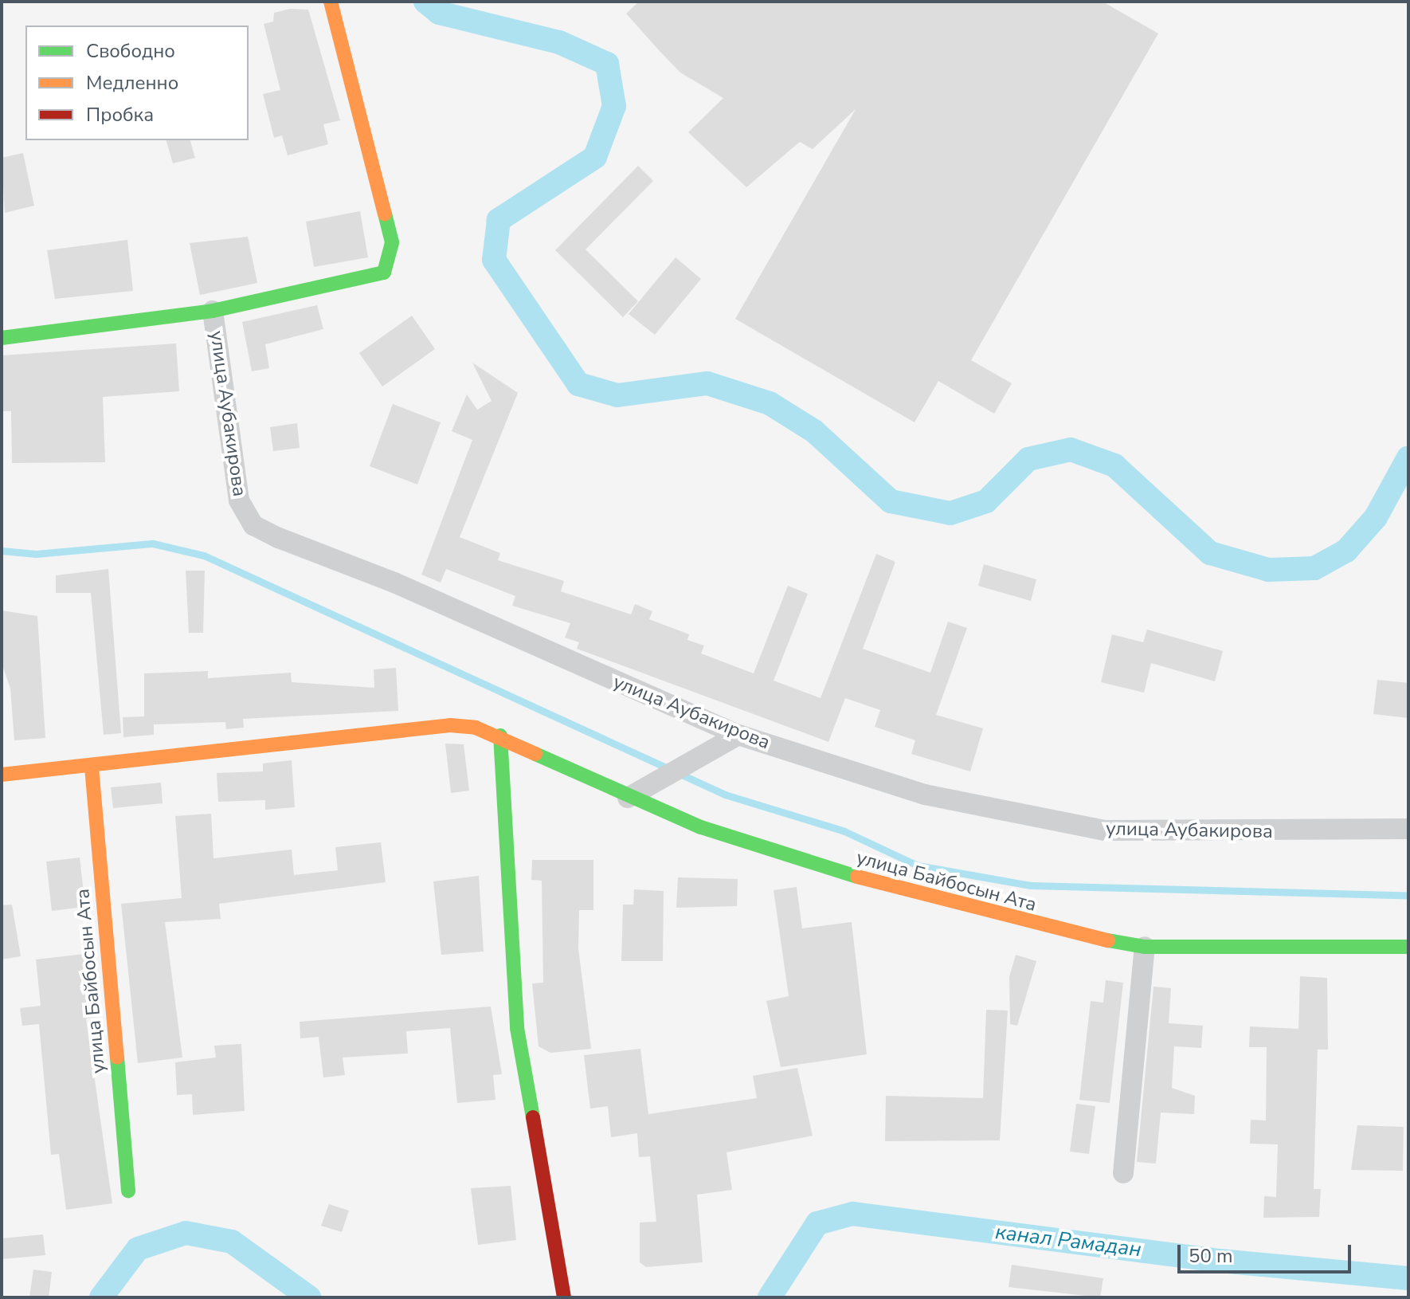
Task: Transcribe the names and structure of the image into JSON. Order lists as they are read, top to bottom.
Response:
{
  "streets": {
    "street": ["улица Аубакирова", "улица Байбосын Ата"]
  },
  "water": ["канал Рамадан"],
  "legend": ["Свободно", "Медленно", "Пробка"],
  "scale_bar": "50 m"
}
